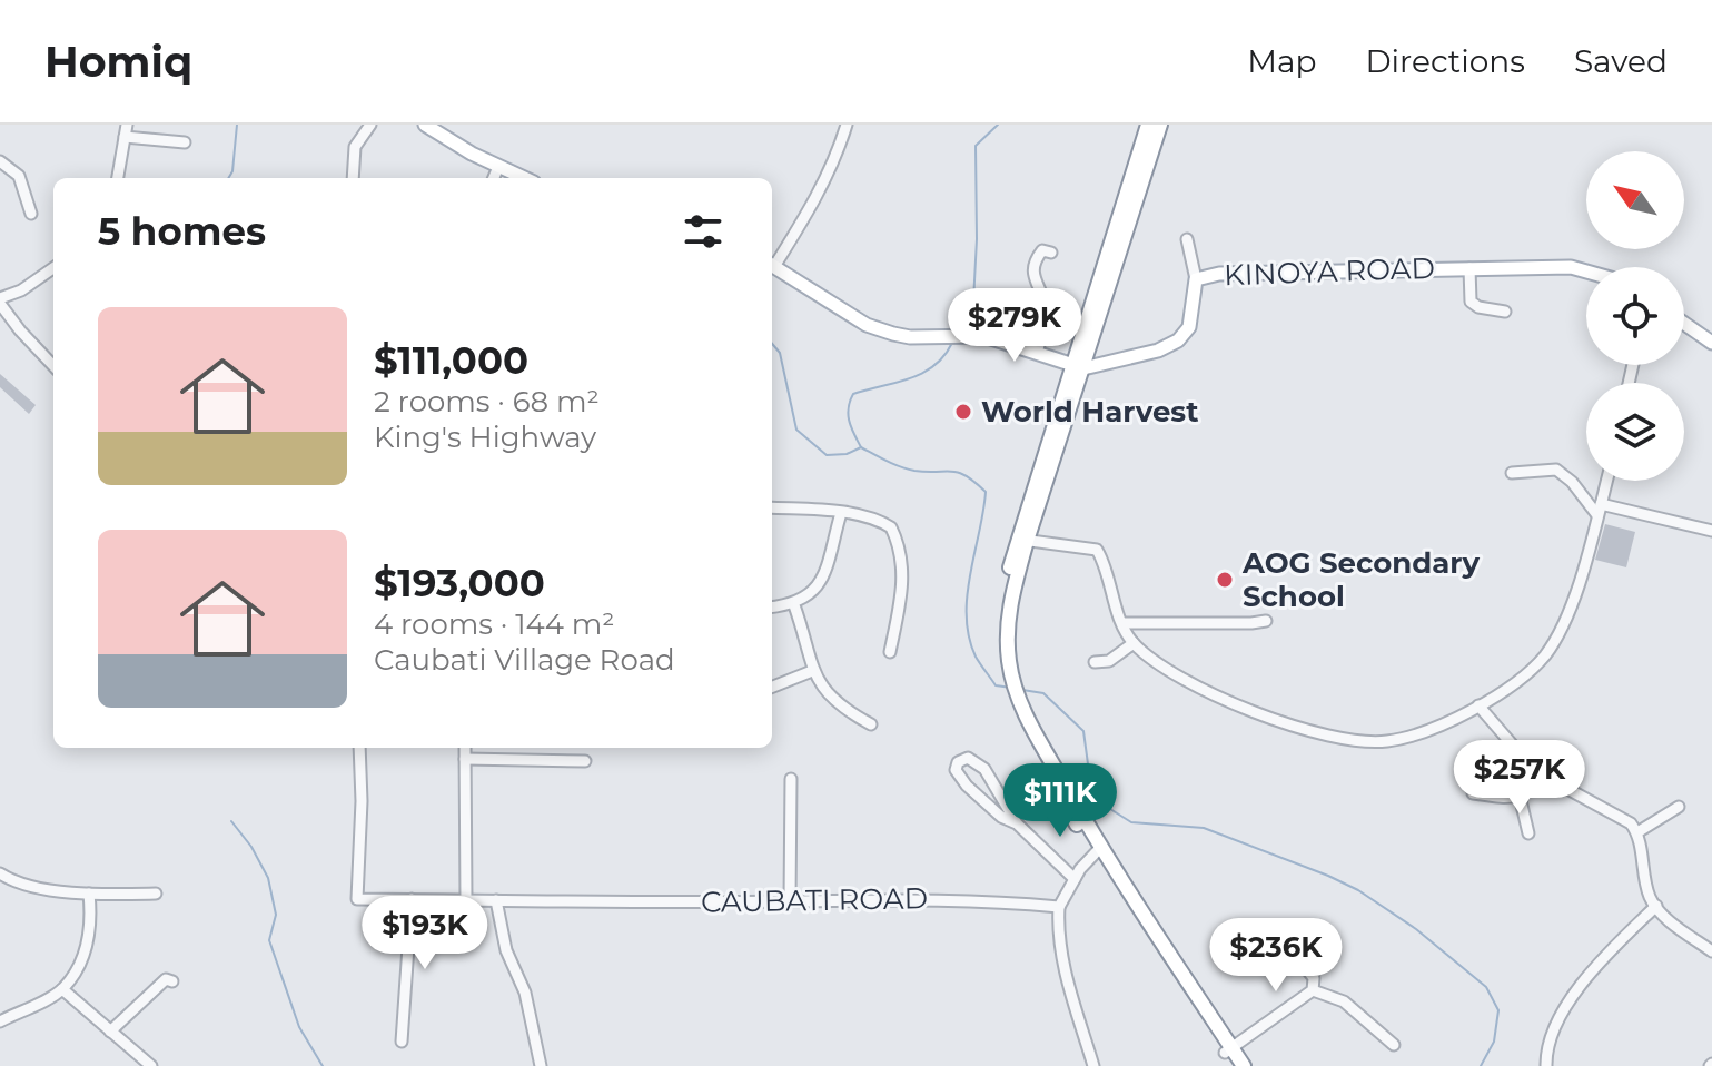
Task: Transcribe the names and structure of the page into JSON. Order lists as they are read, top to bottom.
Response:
{
  "streets": {
    "main road": ["KINOYA ROAD"],
    "street": ["CAUBATI ROAD"]
  },
  "places": ["World Harvest", "AOG Secondary School"],
  "north": "top left",
  "page": {
    "header": "Homiq",
    "nav": ["Map", "Directions", "Saved"],
    "heading": "5 homes",
    "list": [
      {
        "name": "$111,000",
        "note": "2 rooms · 68 m² · King's Highway"
      },
      {
        "name": "$193,000",
        "note": "4 rooms · 144 m² · Caubati Village Road"
      }
    ],
    "price": [
      "$279K",
      "$257K",
      "$111K",
      "$193K",
      "$236K"
    ]
  }
}
